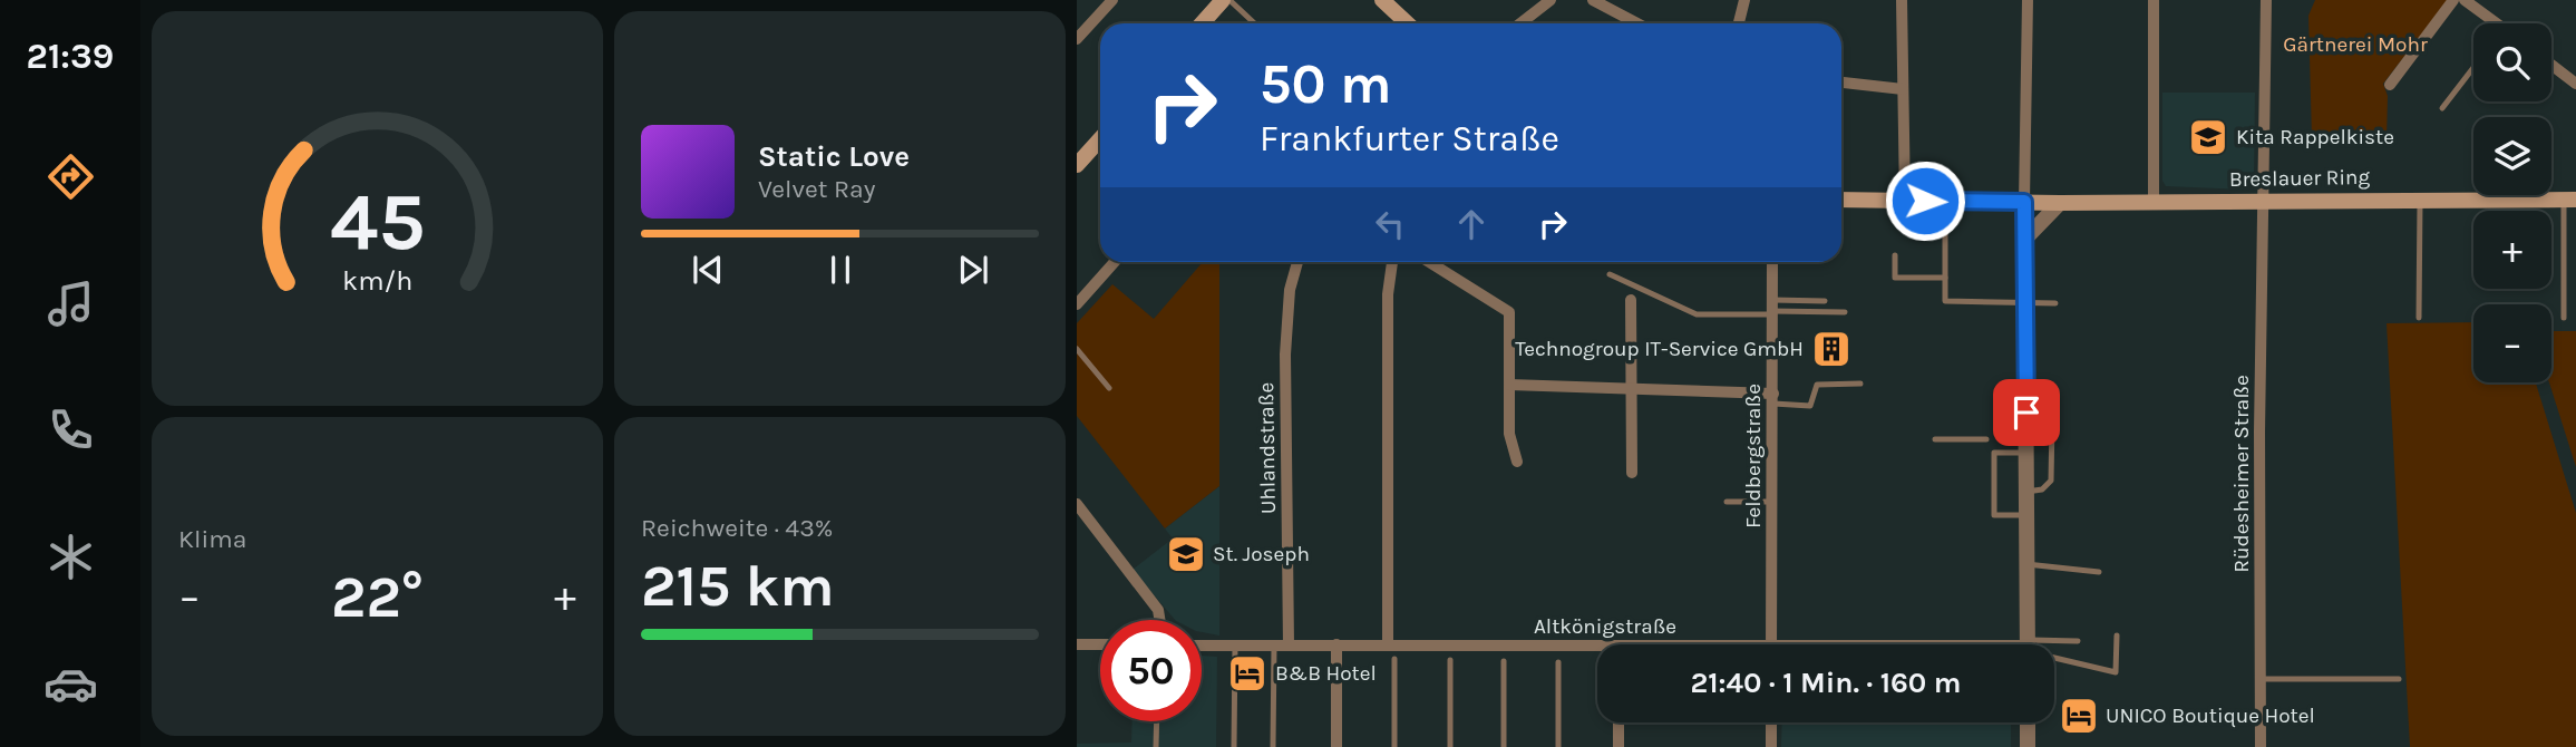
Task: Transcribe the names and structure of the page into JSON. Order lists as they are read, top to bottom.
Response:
{
  "streets": {
    "main road": ["Breslauer Ring"],
    "street": [
      "Uhlandstraße",
      "Feldbergstraße",
      "Rüdesheimer Straße",
      "Altkönigstraße"
    ]
  },
  "crossings": [
    ["Breslauer Ring", "Rüdesheimer Straße"],
    ["Uhlandstraße", "Altkönigstraße"]
  ],
  "parks": ["Gärtnerei Mohr"],
  "places": {
    "school or university": ["Kita Rappelkiste", "St. Joseph"],
    "building": ["Technogroup IT-Service GmbH"],
    "hotel": ["B&B Hotel", "UNICO Boutique Hotel"]
  },
  "page": {
    "tabs": "21:39",
    "map_buttons": ["+", "−"],
    "turn": ["50 m", "Frankfurter Straße"],
    "song": ["Static Love", "Velvet Ray"],
    "tile": [
      "Klima",
      ["Reichweite · 43%", "215 km"]
    ],
    "heat": ["−", "22°", "+"],
    "limit": "50",
    "trip": "21:40 · 1 Min. · 160 m",
    "gauge": ["45", "km/h"]
  }
}
